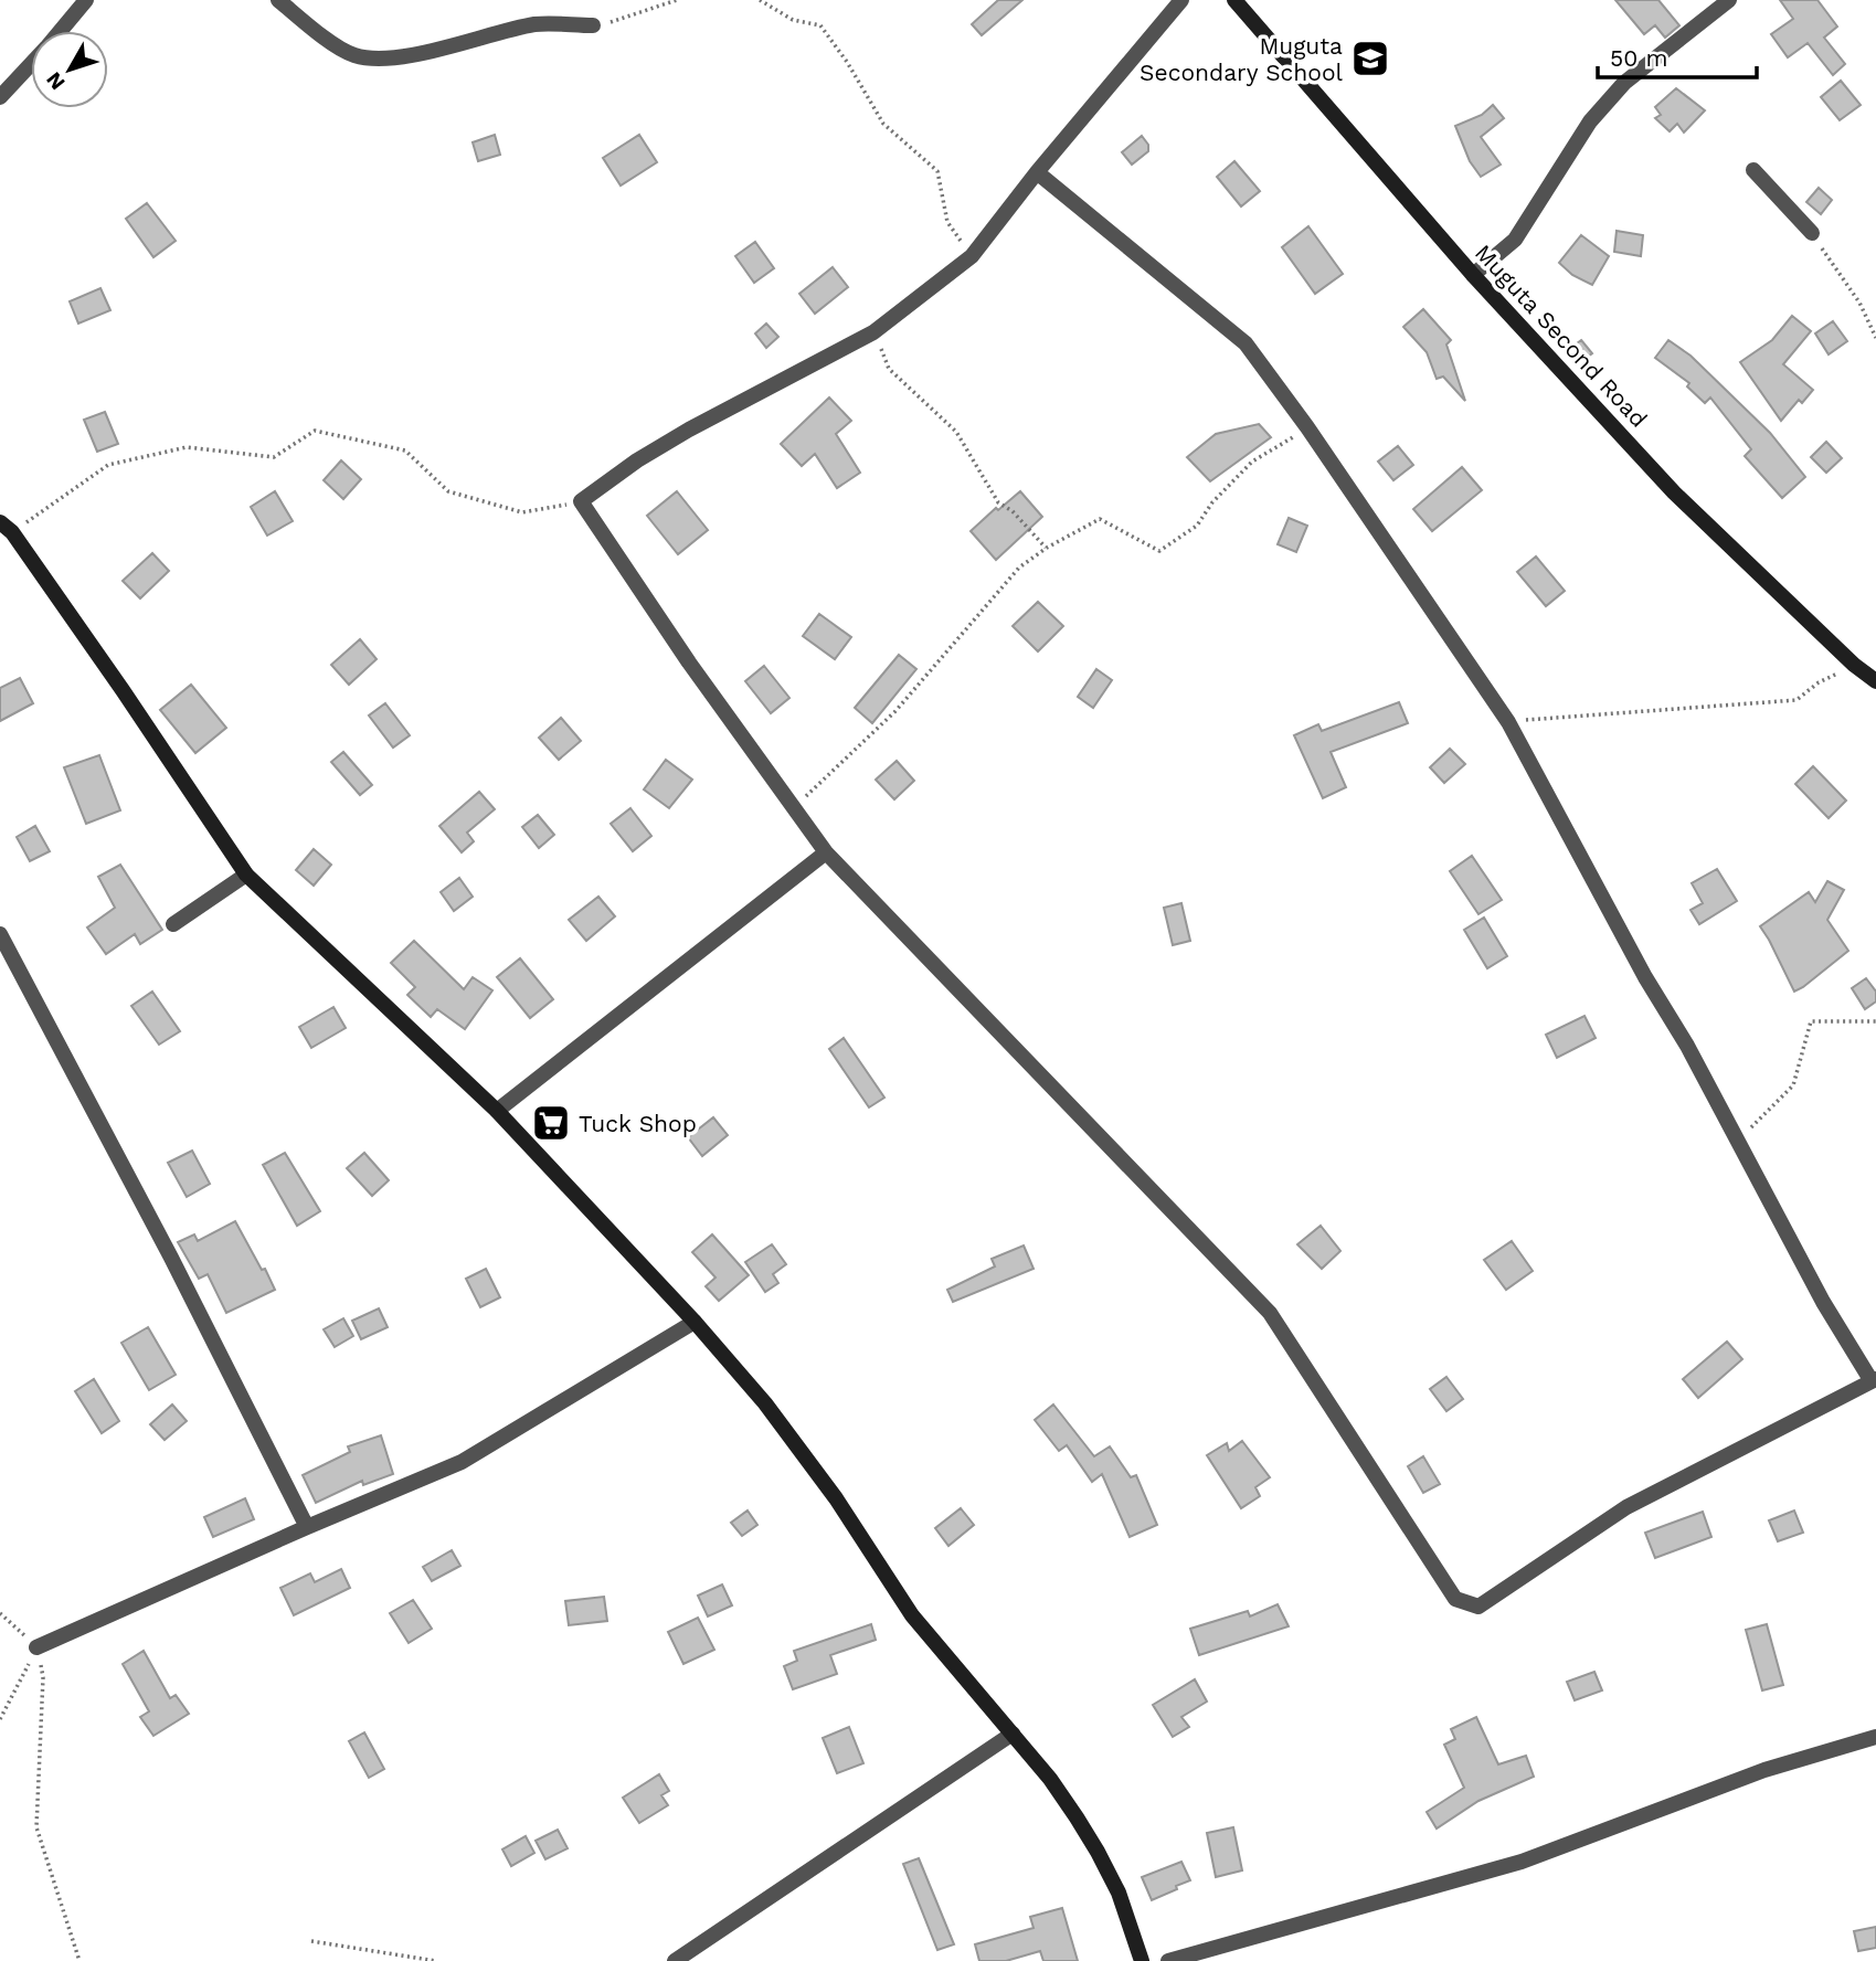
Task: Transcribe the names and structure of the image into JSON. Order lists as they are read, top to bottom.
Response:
{
  "streets": {
    "street": ["Muguta Second Road"]
  },
  "places": {
    "school or university": ["Muguta Secondary School"],
    "supermarket": ["Tuck Shop"]
  },
  "scale_bar": "50 m",
  "north": "bottom left"
}
